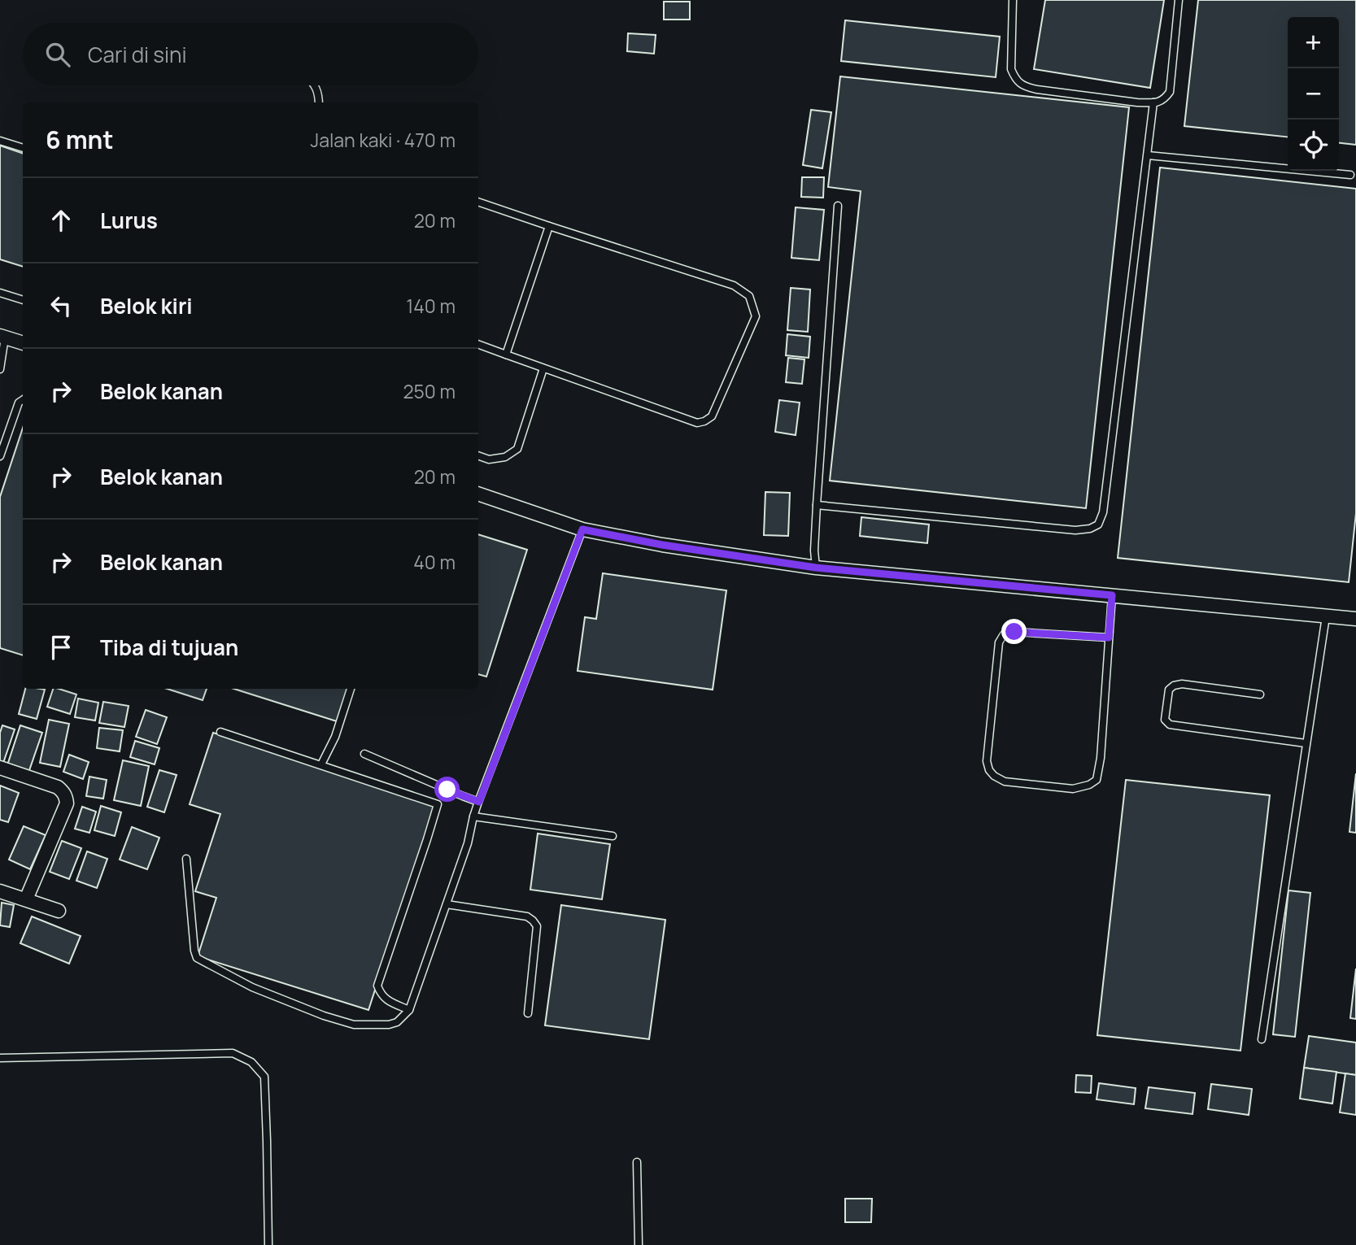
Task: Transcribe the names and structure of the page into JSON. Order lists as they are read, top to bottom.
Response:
{
  "page": {
    "map_buttons": ["+", "−"],
    "search": "Cari di sini",
    "heading": ["6 mnt", "Jalan kaki · 470 m"],
    "list": [
      ["Lurus", "20 m"],
      ["Belok kiri", "140 m"],
      ["Belok kanan", "250 m"],
      ["Belok kanan", "20 m"],
      ["Belok kanan", "40 m"],
      "Tiba di tujuan"
    ]
  }
}
